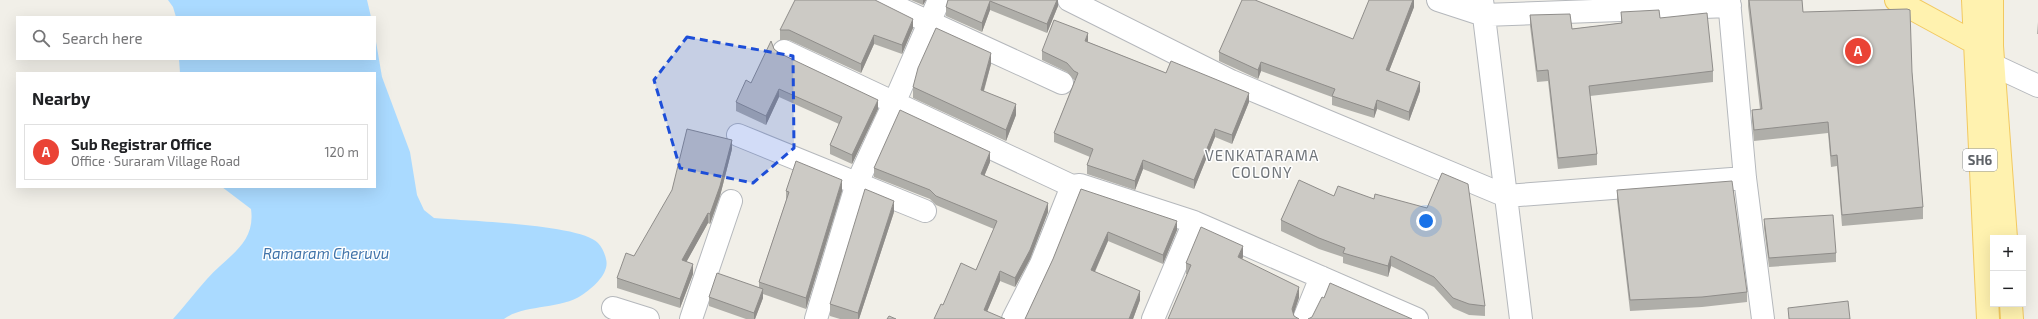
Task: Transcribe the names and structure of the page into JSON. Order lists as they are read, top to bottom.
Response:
{
  "streets": {
    "main road": ["SH6"]
  },
  "districts": ["VENKATARAMA COLONY"],
  "water": ["Ramaram Cheruvu"],
  "page": {
    "search": "Search here",
    "pins": "A",
    "heading": "Nearby",
    "list": [
      {
        "mark": "A",
        "name": "Sub Registrar Office",
        "note": "Office · Suraram Village Road",
        "value": "120 m"
      }
    ],
    "map_buttons": ["+", "−"]
  }
}
